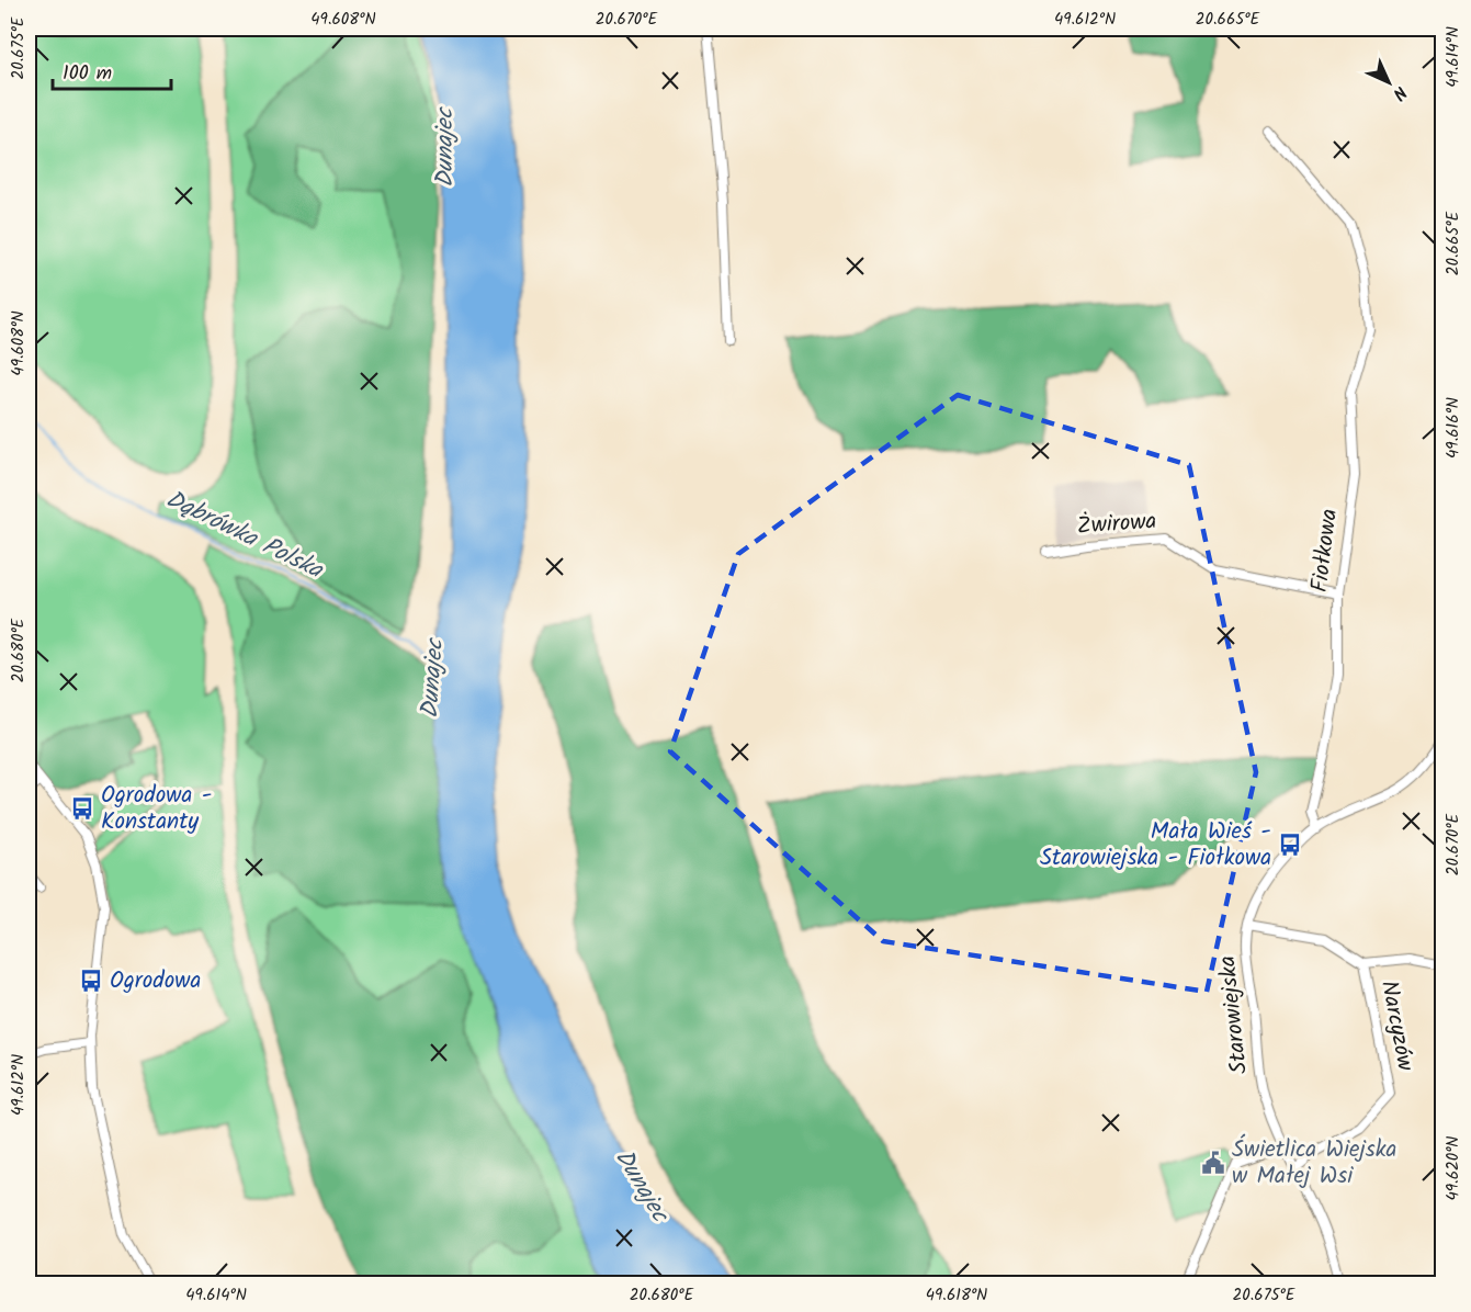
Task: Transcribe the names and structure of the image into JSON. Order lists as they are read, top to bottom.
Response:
{
  "streets": {
    "street": [
      "Żwirowa",
      "Fiołkowa",
      "Starowiejska",
      "Narcyzów"
    ]
  },
  "crossings": [
    ["Żwirowa", "Fiołkowa"],
    ["Fiołkowa", "Starowiejska"],
    ["Starowiejska", "Narcyzów"]
  ],
  "water": ["Dunajec", "Dąbrówka Polska"],
  "places": {
    "bus stop": ["Ogrodowa - Konstanty", "Mała Wieś - Starowiejska - Fiołkowa", "Ogrodowa"],
    "public building": ["Świetlica Wiejska w Małej Wsi"]
  },
  "scale_bar": "100 m",
  "north": "bottom right",
  "coordinates": [
    "49.608°N",
    "20.670°E",
    "49.612°N",
    "20.665°E",
    "20.675°E",
    "49.614°N",
    "49.616°N",
    "20.680°E",
    "49.620°N",
    "49.618°N"
  ]
}
